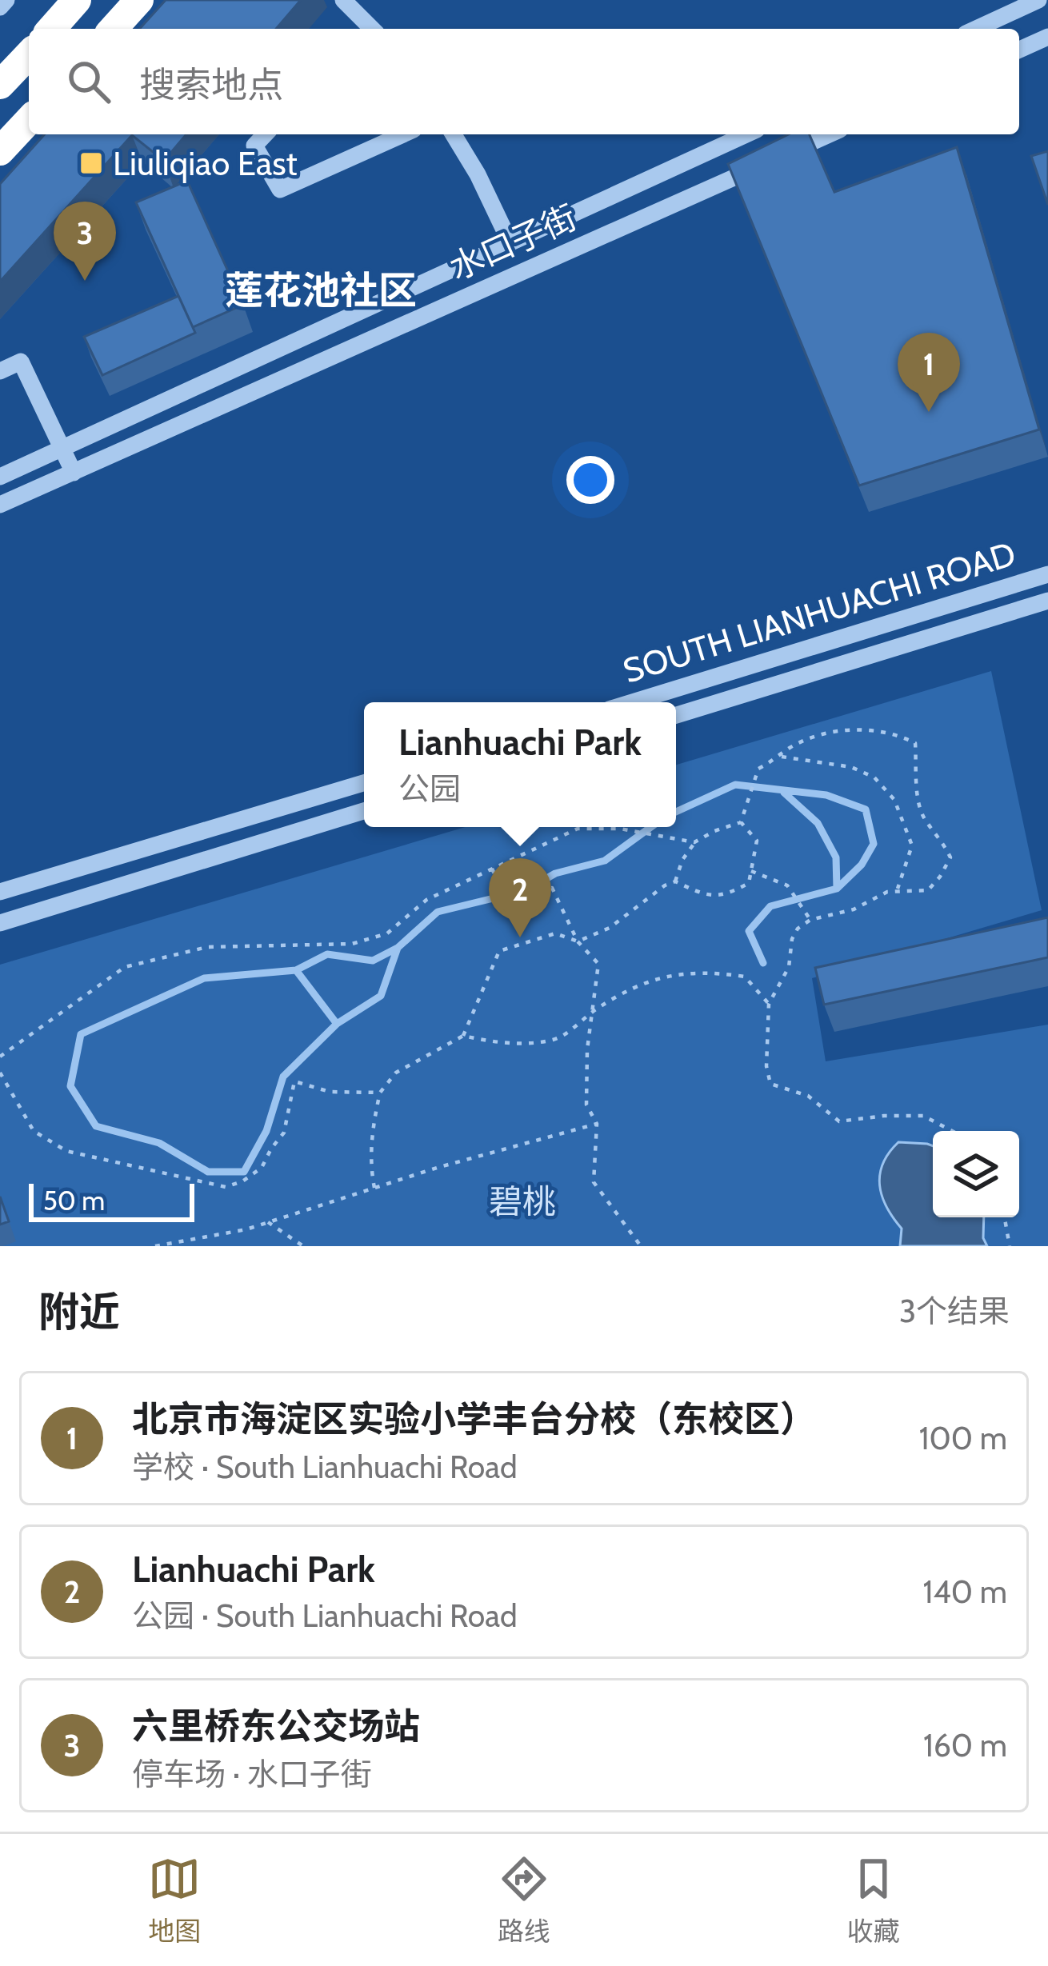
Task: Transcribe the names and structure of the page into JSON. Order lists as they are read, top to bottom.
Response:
{
  "streets": {
    "street": ["水口子街", "SOUTH LIANHUACHI ROAD"]
  },
  "districts": ["莲花池社区"],
  "parks": ["碧桃"],
  "places": {
    "transit": ["Liuliqiao East"]
  },
  "scale_bar": "50 m",
  "page": {
    "search": "搜索地点",
    "pins": ["3", "1", "2"],
    "popup": ["Lianhuachi Park", "公园"],
    "scale": "50 m",
    "heading": ["附近", "3个结果"],
    "list": [
      {
        "mark": "1",
        "name": "北京市海淀区实验小学丰台分校（东校区）",
        "note": "学校 · South Lianhuachi Road",
        "value": "100 m"
      },
      {
        "mark": "2",
        "name": "Lianhuachi Park",
        "note": "公园 · South Lianhuachi Road",
        "value": "140 m"
      },
      {
        "mark": "3",
        "name": "六里桥东公交场站",
        "note": "停车场 · 水口子街",
        "value": "160 m"
      }
    ],
    "nav": ["地图", "路线", "收藏"]
  }
}
